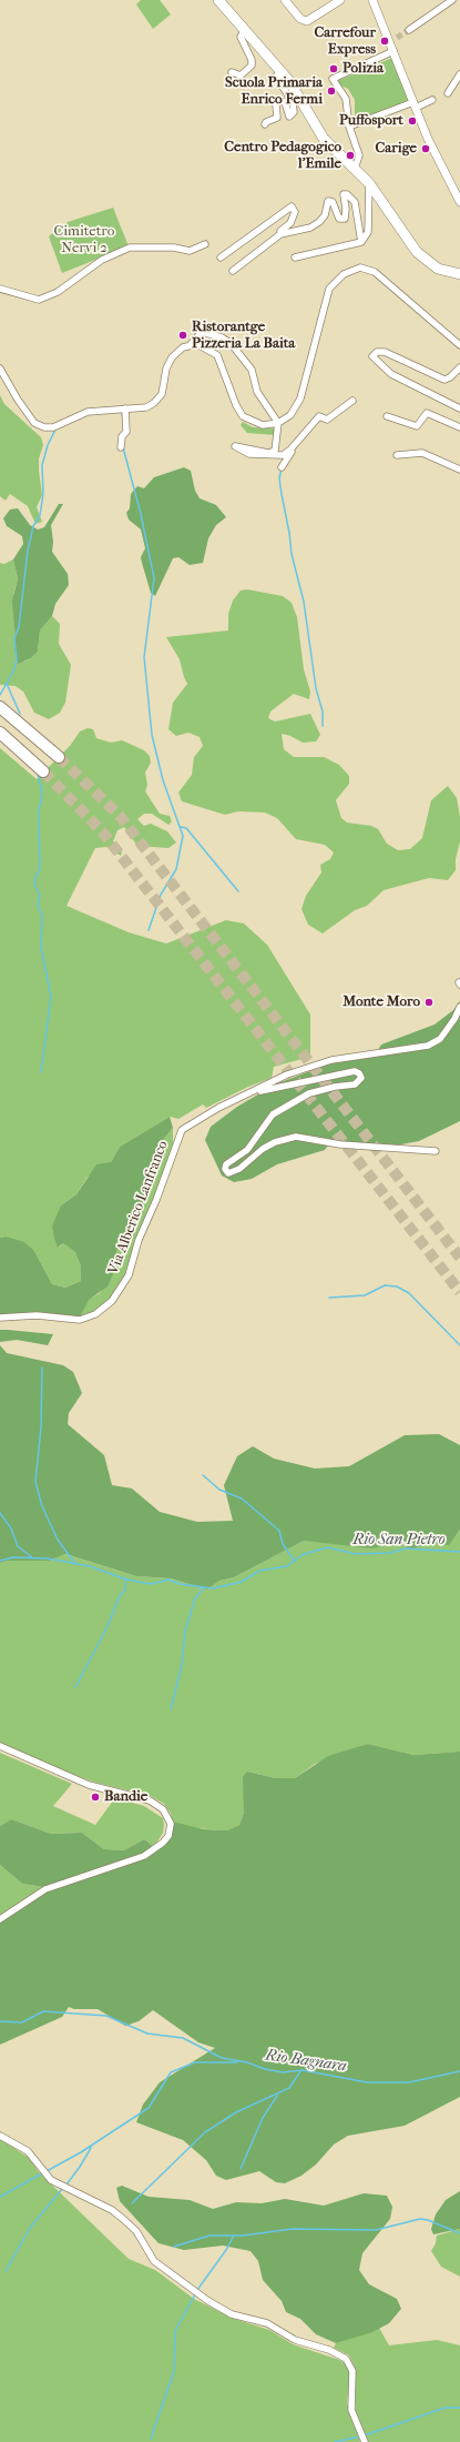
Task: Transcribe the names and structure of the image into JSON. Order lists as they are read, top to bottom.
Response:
{
  "streets": {
    "street": ["Via Alberico Lanfranco"]
  },
  "water": ["Rio San Pietro", "Rio Bagnara"],
  "parks": ["Cimitetro Nervi 2"],
  "places": [
    "Carrefour Express",
    "Polizia",
    "Scuola Primaria Enrico Fermi",
    "Puffosport",
    "Carige",
    "Centro Pedagogico l'Emile",
    "Ristorantge Pizzeria La Baita",
    "Monte Moro",
    "Bandie"
  ]
}
